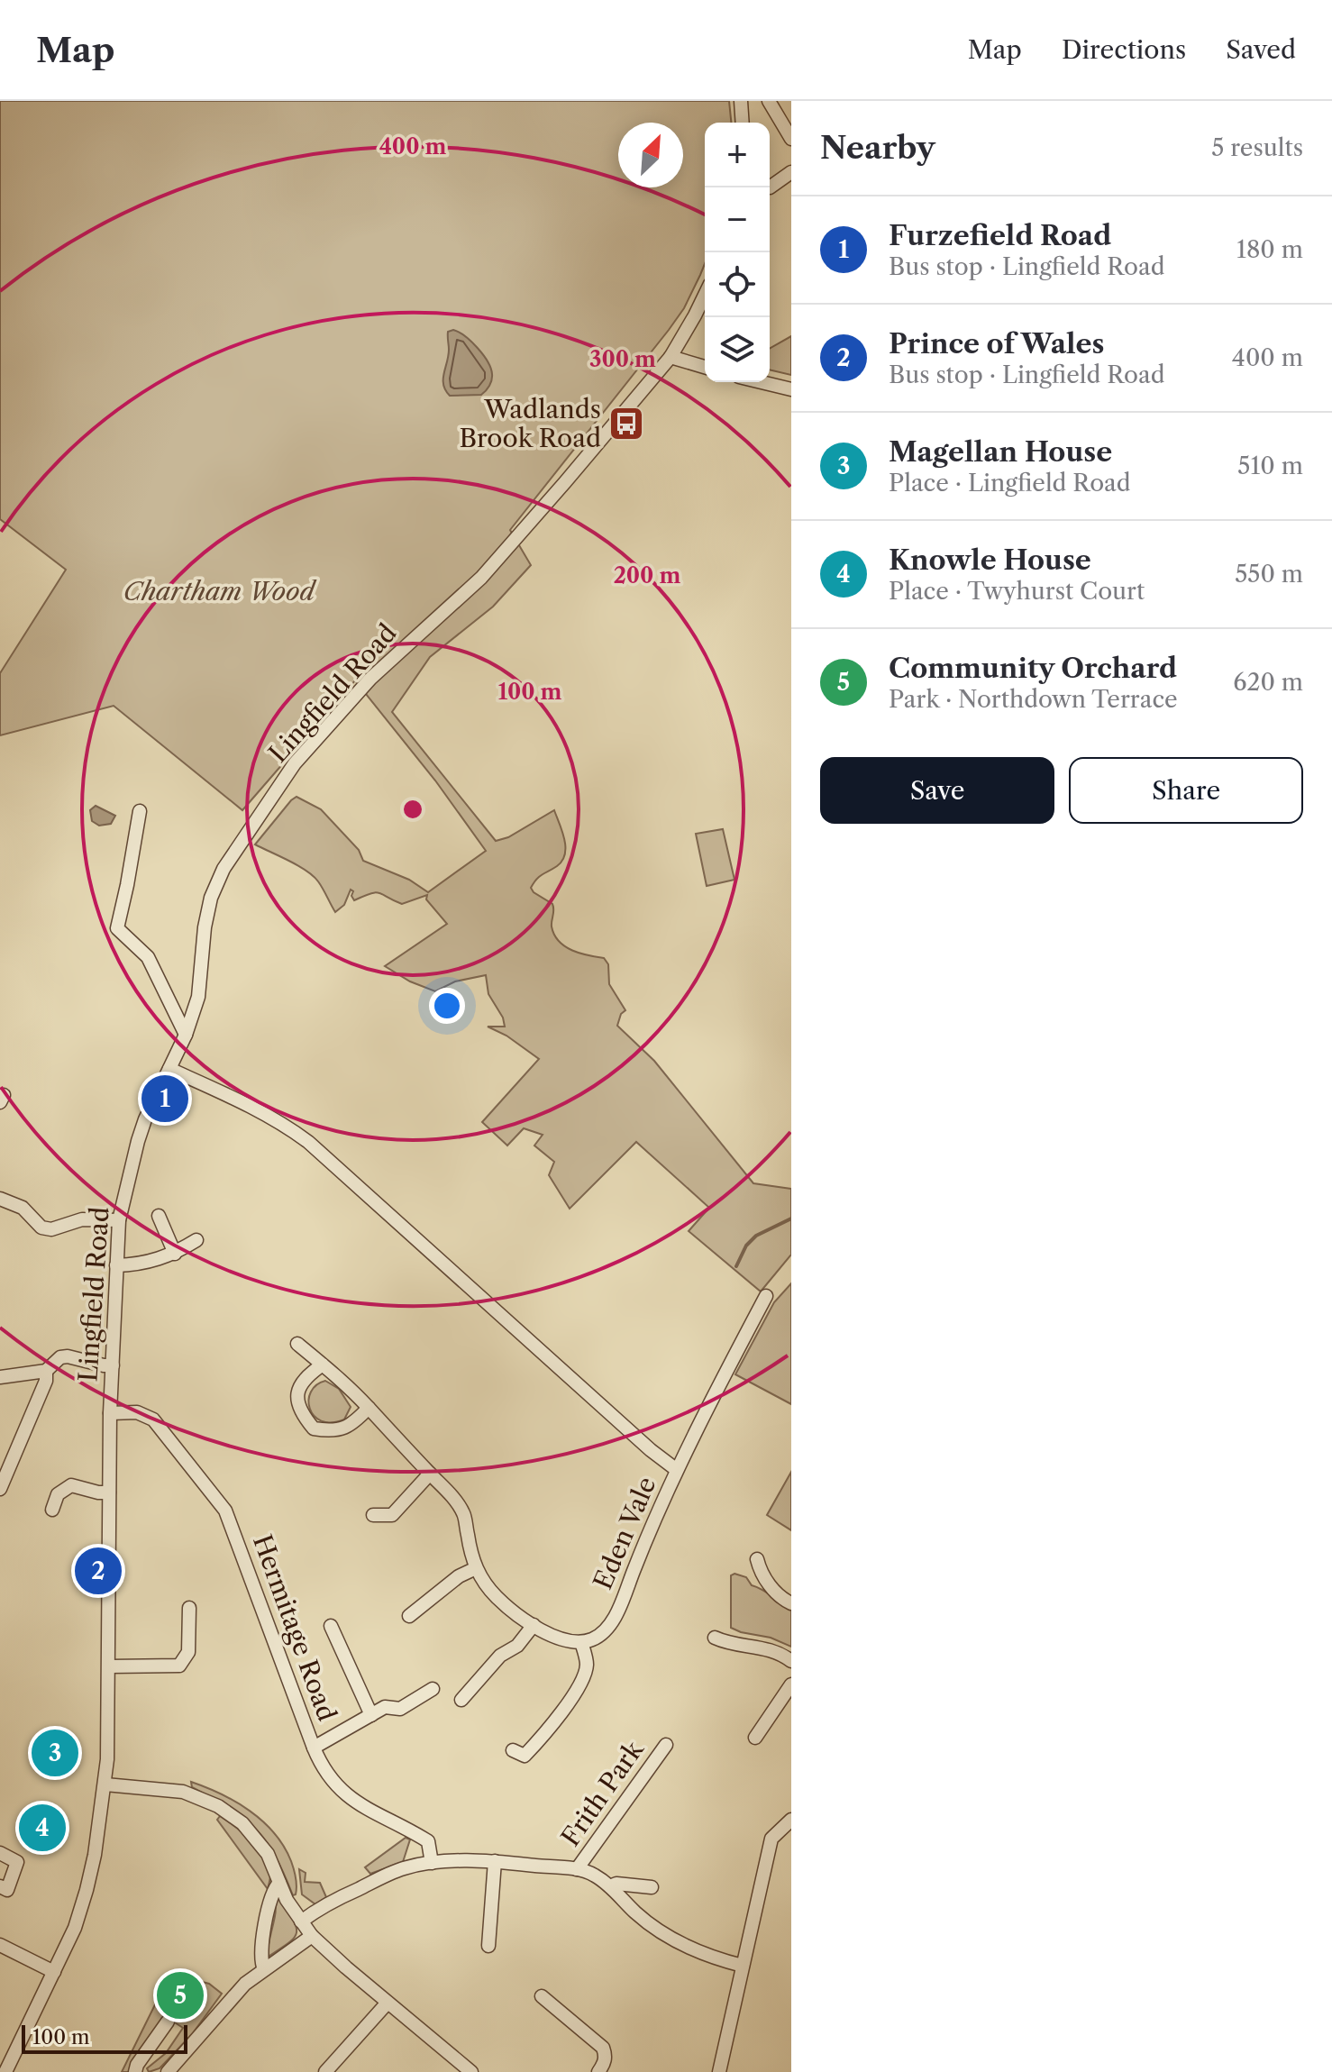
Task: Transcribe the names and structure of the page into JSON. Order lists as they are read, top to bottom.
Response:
{
  "streets": {
    "street": [
      "Lingfield Road",
      "Eden Vale",
      "Hermitage Road",
      "Frith Park"
    ]
  },
  "crossings": [
    ["Lingfield Road", "Hermitage Road"]
  ],
  "parks": ["Chartham Wood"],
  "places": {
    "bus stop": ["Wadlands Brook Road"]
  },
  "scale_bar": "100 m",
  "north": "top right",
  "page": {
    "header": "Map",
    "nav": ["Map", "Directions", "Saved"],
    "heading": ["Nearby", "5 results"],
    "map_buttons": ["+", "−"],
    "list": [
      {
        "mark": "1",
        "name": "Furzefield Road",
        "note": "Bus stop · Lingfield Road",
        "value": "180 m"
      },
      {
        "mark": "2",
        "name": "Prince of Wales",
        "note": "Bus stop · Lingfield Road",
        "value": "400 m"
      },
      {
        "mark": "3",
        "name": "Magellan House",
        "note": "Place · Lingfield Road",
        "value": "510 m"
      },
      {
        "mark": "4",
        "name": "Knowle House",
        "note": "Place · Twyhurst Court",
        "value": "550 m"
      },
      {
        "mark": "5",
        "name": "Community Orchard",
        "note": "Park · Northdown Terrace",
        "value": "620 m"
      }
    ],
    "buttons": ["Save", "Share"],
    "pins": [
      "1",
      "2",
      "3",
      "4",
      "5"
    ],
    "scale": "100 m"
  },
  "rings": [
    "400 m",
    "300 m",
    "200 m",
    "100 m"
  ]
}
